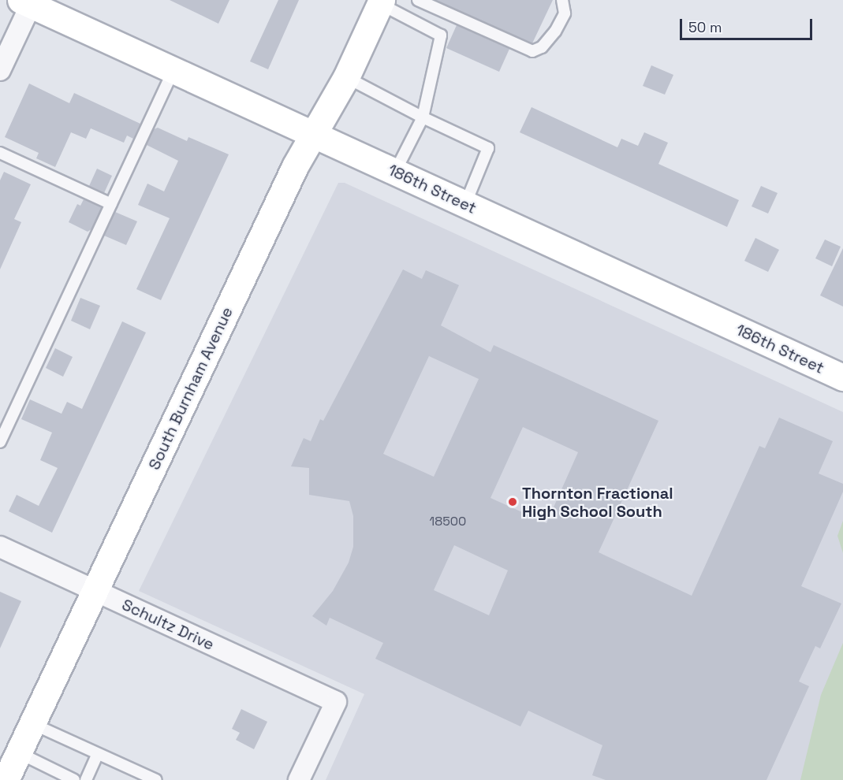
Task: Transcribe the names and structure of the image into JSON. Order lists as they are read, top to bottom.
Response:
{
  "streets": {
    "street": ["186th Street", "South Burnham Avenue", "Schultz Drive"]
  },
  "crossings": [
    ["186th Street", "South Burnham Avenue"],
    ["South Burnham Avenue", "Schultz Drive"]
  ],
  "places": ["Thornton Fractional High School South"],
  "house_numbers": ["18500"],
  "scale_bar": "50 m"
}
